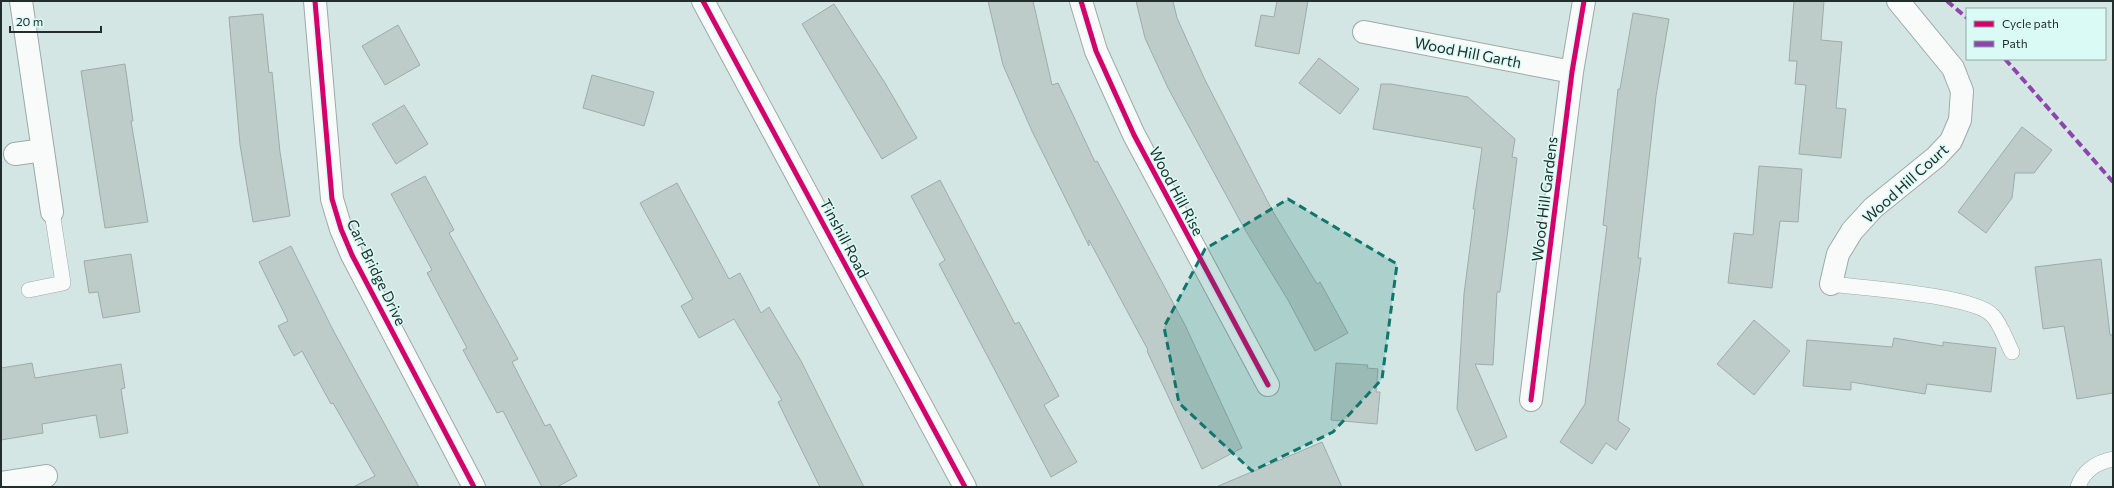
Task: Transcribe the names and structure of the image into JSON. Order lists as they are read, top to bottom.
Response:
{
  "streets": {
    "street": [
      "Wood Hill Garth",
      "Wood Hill Court",
      "Wood Hill Rise",
      "Wood Hill Gardens",
      "Tinshill Road",
      "Carr Bridge Drive"
    ]
  },
  "crossings": [
    ["Wood Hill Garth", "Wood Hill Gardens"]
  ],
  "legend": ["Cycle path", "Path"],
  "scale_bar": "20 m"
}
